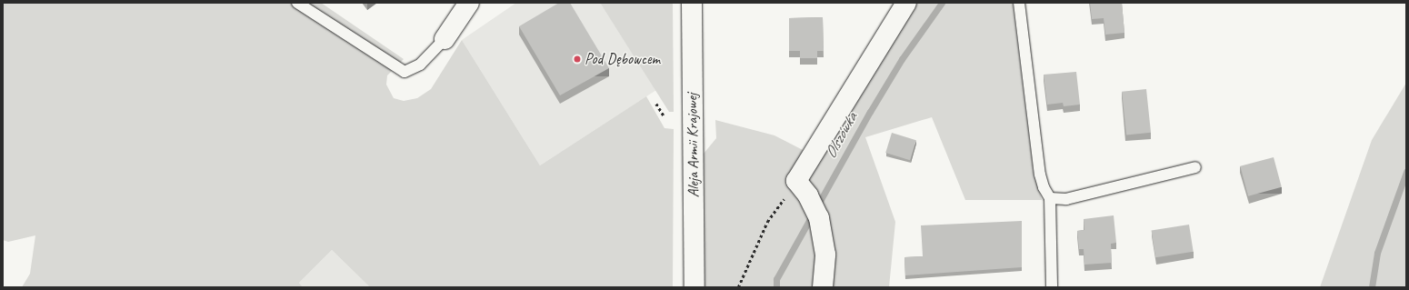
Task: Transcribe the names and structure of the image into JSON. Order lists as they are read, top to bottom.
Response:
{
  "streets": {
    "street": ["Aleja Armii Krajowej"]
  },
  "water": ["Olszówka"],
  "places": ["Pod Dębowcem"]
}
